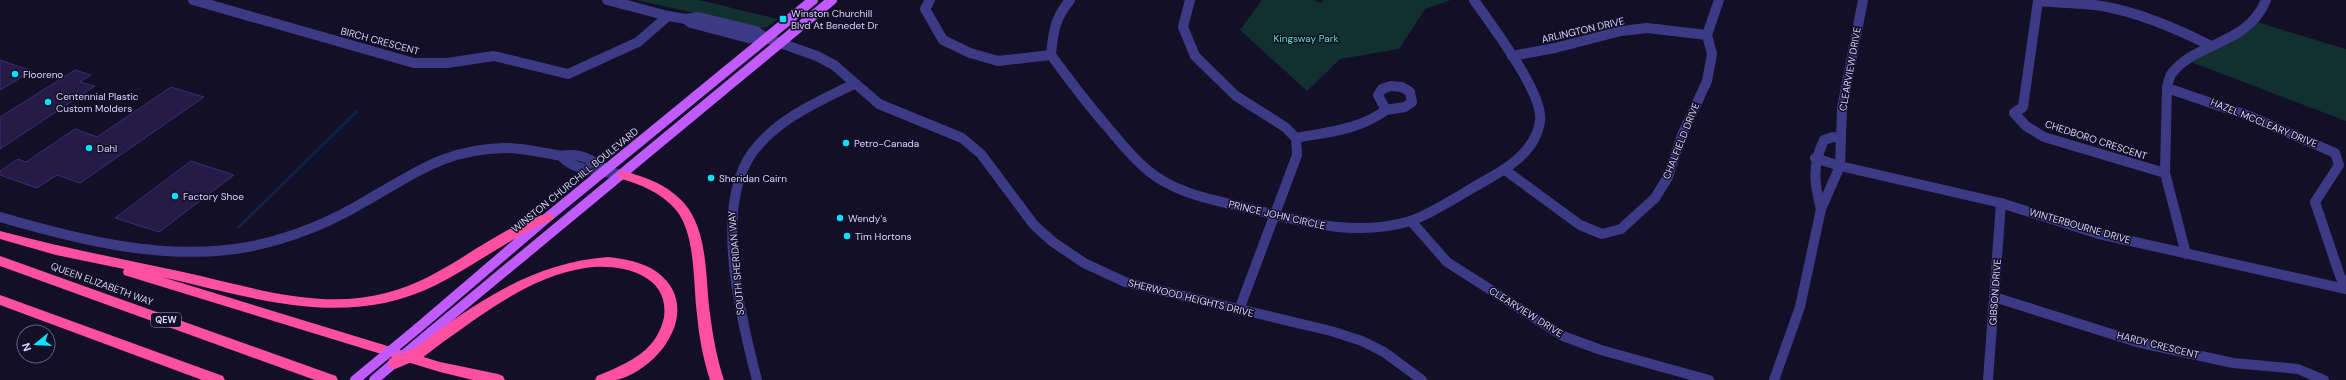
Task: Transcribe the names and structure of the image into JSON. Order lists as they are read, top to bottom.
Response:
{
  "streets": {
    "highway": ["QUEEN ELIZABETH WAY", "QEW"],
    "main road": ["WINSTON CHURCHILL BOULEVARD"],
    "street": [
      "ARLINGTON DRIVE",
      "BIRCH CRESCENT",
      "CLEARVIEW DRIVE",
      "HAZEL MCCLEARY DRIVE",
      "CHEDBORO CRESCENT",
      "CHALFIELD DRIVE",
      "PRINCE JOHN CIRCLE",
      "WINTERBOURNE DRIVE",
      "SOUTH SHERIDAN WAY",
      "GIBSON DRIVE",
      "SHERWOOD HEIGHTS DRIVE",
      "HARDY CRESCENT"
    ]
  },
  "crossings": [
    ["ARLINGTON DRIVE", "CHALFIELD DRIVE"],
    ["ARLINGTON DRIVE", "PRINCE JOHN CIRCLE"],
    ["BIRCH CRESCENT", "SHERWOOD HEIGHTS DRIVE"],
    ["CLEARVIEW DRIVE", "PRINCE JOHN CIRCLE"],
    ["CLEARVIEW DRIVE", "WINTERBOURNE DRIVE"],
    ["HAZEL MCCLEARY DRIVE", "WINTERBOURNE DRIVE"],
    ["CHALFIELD DRIVE", "PRINCE JOHN CIRCLE"],
    ["WINSTON CHURCHILL BOULEVARD", "SHERWOOD HEIGHTS DRIVE"],
    ["WINTERBOURNE DRIVE", "GIBSON DRIVE"],
    ["SOUTH SHERIDAN WAY", "SHERWOOD HEIGHTS DRIVE"],
    ["GIBSON DRIVE", "HARDY CRESCENT"]
  ],
  "parks": ["Kingsway Park"],
  "places": {
    "transit": ["Winston Churchill Blvd At Benedet Dr"],
    "other": [
      "Flooreno",
      "Centennial Plastic Custom Molders",
      "Petro-Canada",
      "Dahl",
      "Sheridan Cairn",
      "Factory Shoe",
      "Wendy's",
      "Tim Hortons"
    ]
  },
  "north": "left"
}
